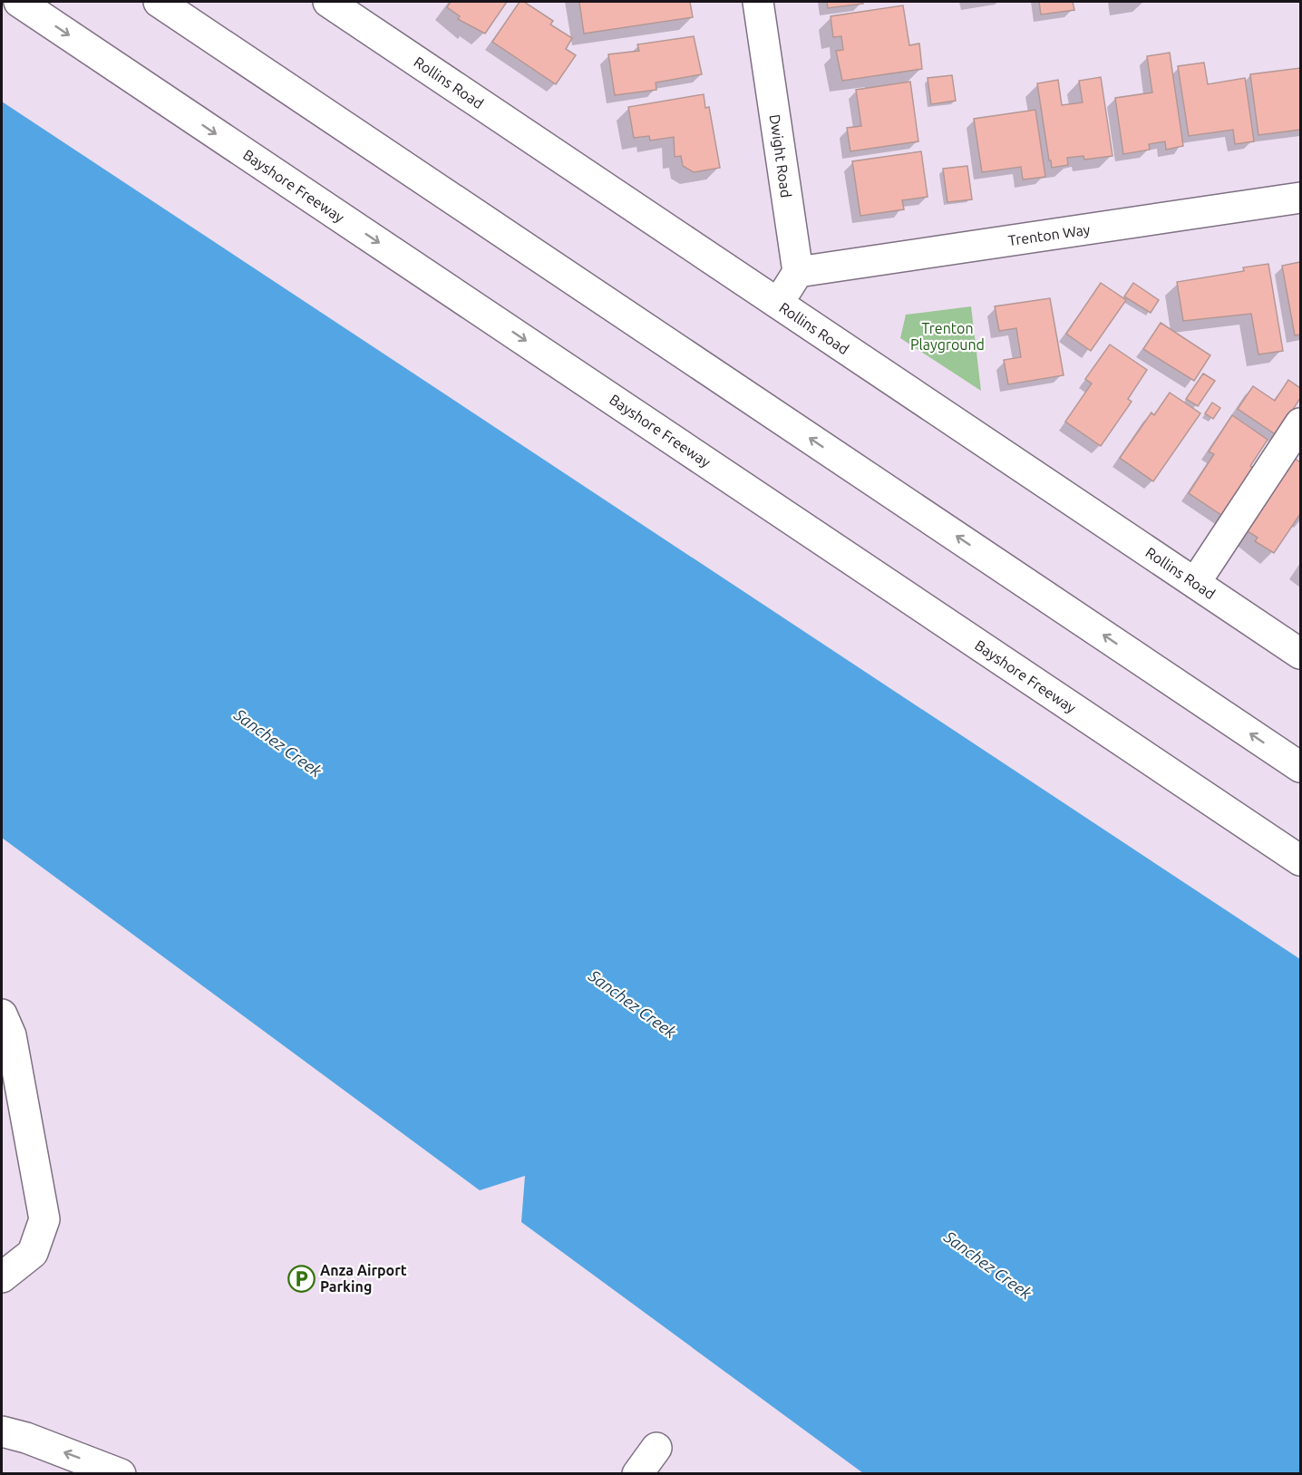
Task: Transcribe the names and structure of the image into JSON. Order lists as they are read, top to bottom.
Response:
{
  "streets": {
    "main road": [
      "Rollins Road",
      "Dwight Road",
      "Bayshore Freeway",
      "Trenton Way"
    ]
  },
  "crossings": [
    ["Dwight Road", "Trenton Way"]
  ],
  "water": ["Sanchez Creek"],
  "parks": ["Trenton Playground"],
  "places": {
    "parking": ["Anza Airport Parking"]
  }
}
